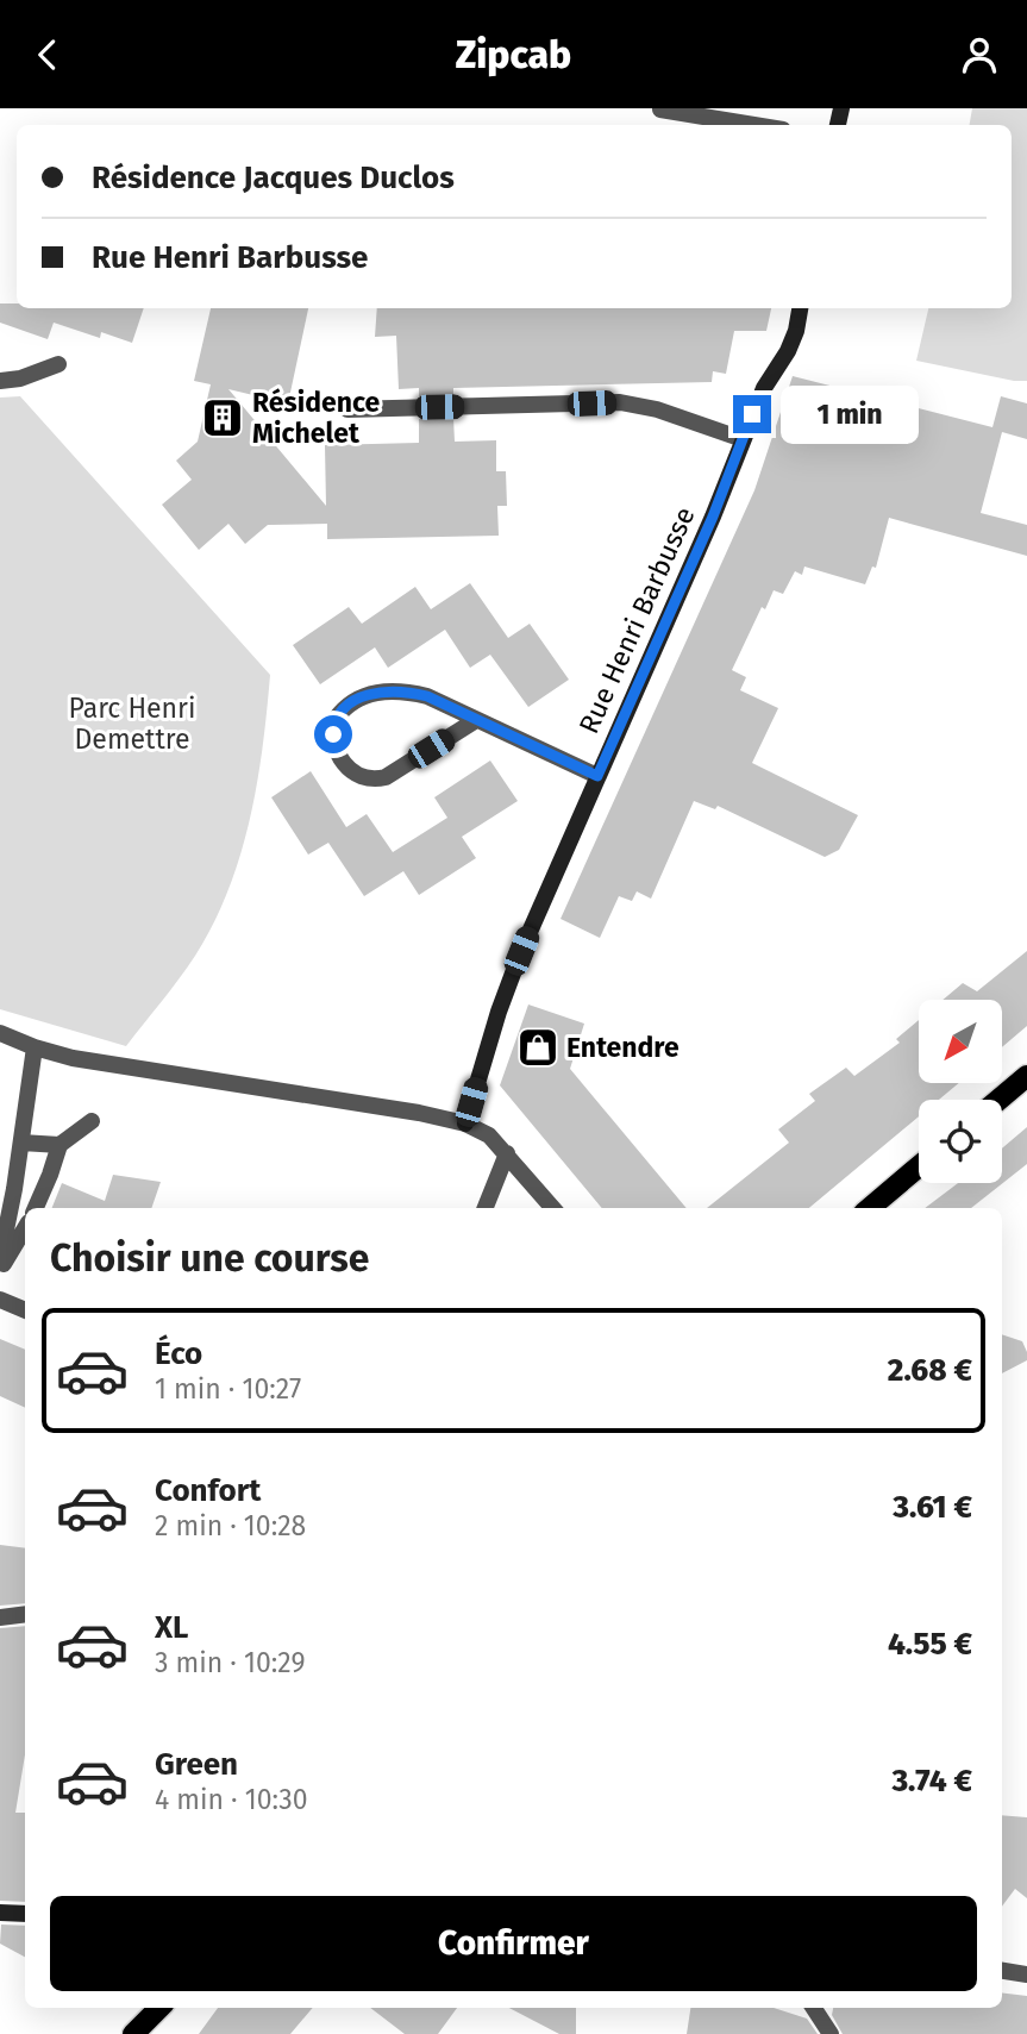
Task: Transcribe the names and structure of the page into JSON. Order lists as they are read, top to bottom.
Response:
{
  "streets": {
    "street": ["Rue Henri Barbusse"]
  },
  "parks": ["Parc Henri Demettre"],
  "places": {
    "building": ["Résidence Michelet"],
    "shop": ["Entendre"]
  },
  "north": "bottom left",
  "page": {
    "header": "Zipcab",
    "banner": ["Résidence Jacques Duclos", "Rue Henri Barbusse"],
    "bubble": "1 min",
    "heading": "Choisir une course",
    "list": [
      {
        "name": "Éco",
        "note": "1 min · 10:27",
        "value": "2.68 €"
      },
      {
        "name": "Confort",
        "note": "2 min · 10:28",
        "value": "3.61 €"
      },
      {
        "name": "XL",
        "note": "3 min · 10:29",
        "value": "4.55 €"
      },
      {
        "name": "Green",
        "note": "4 min · 10:30",
        "value": "3.74 €"
      }
    ],
    "buttons": "Confirmer"
  }
}
